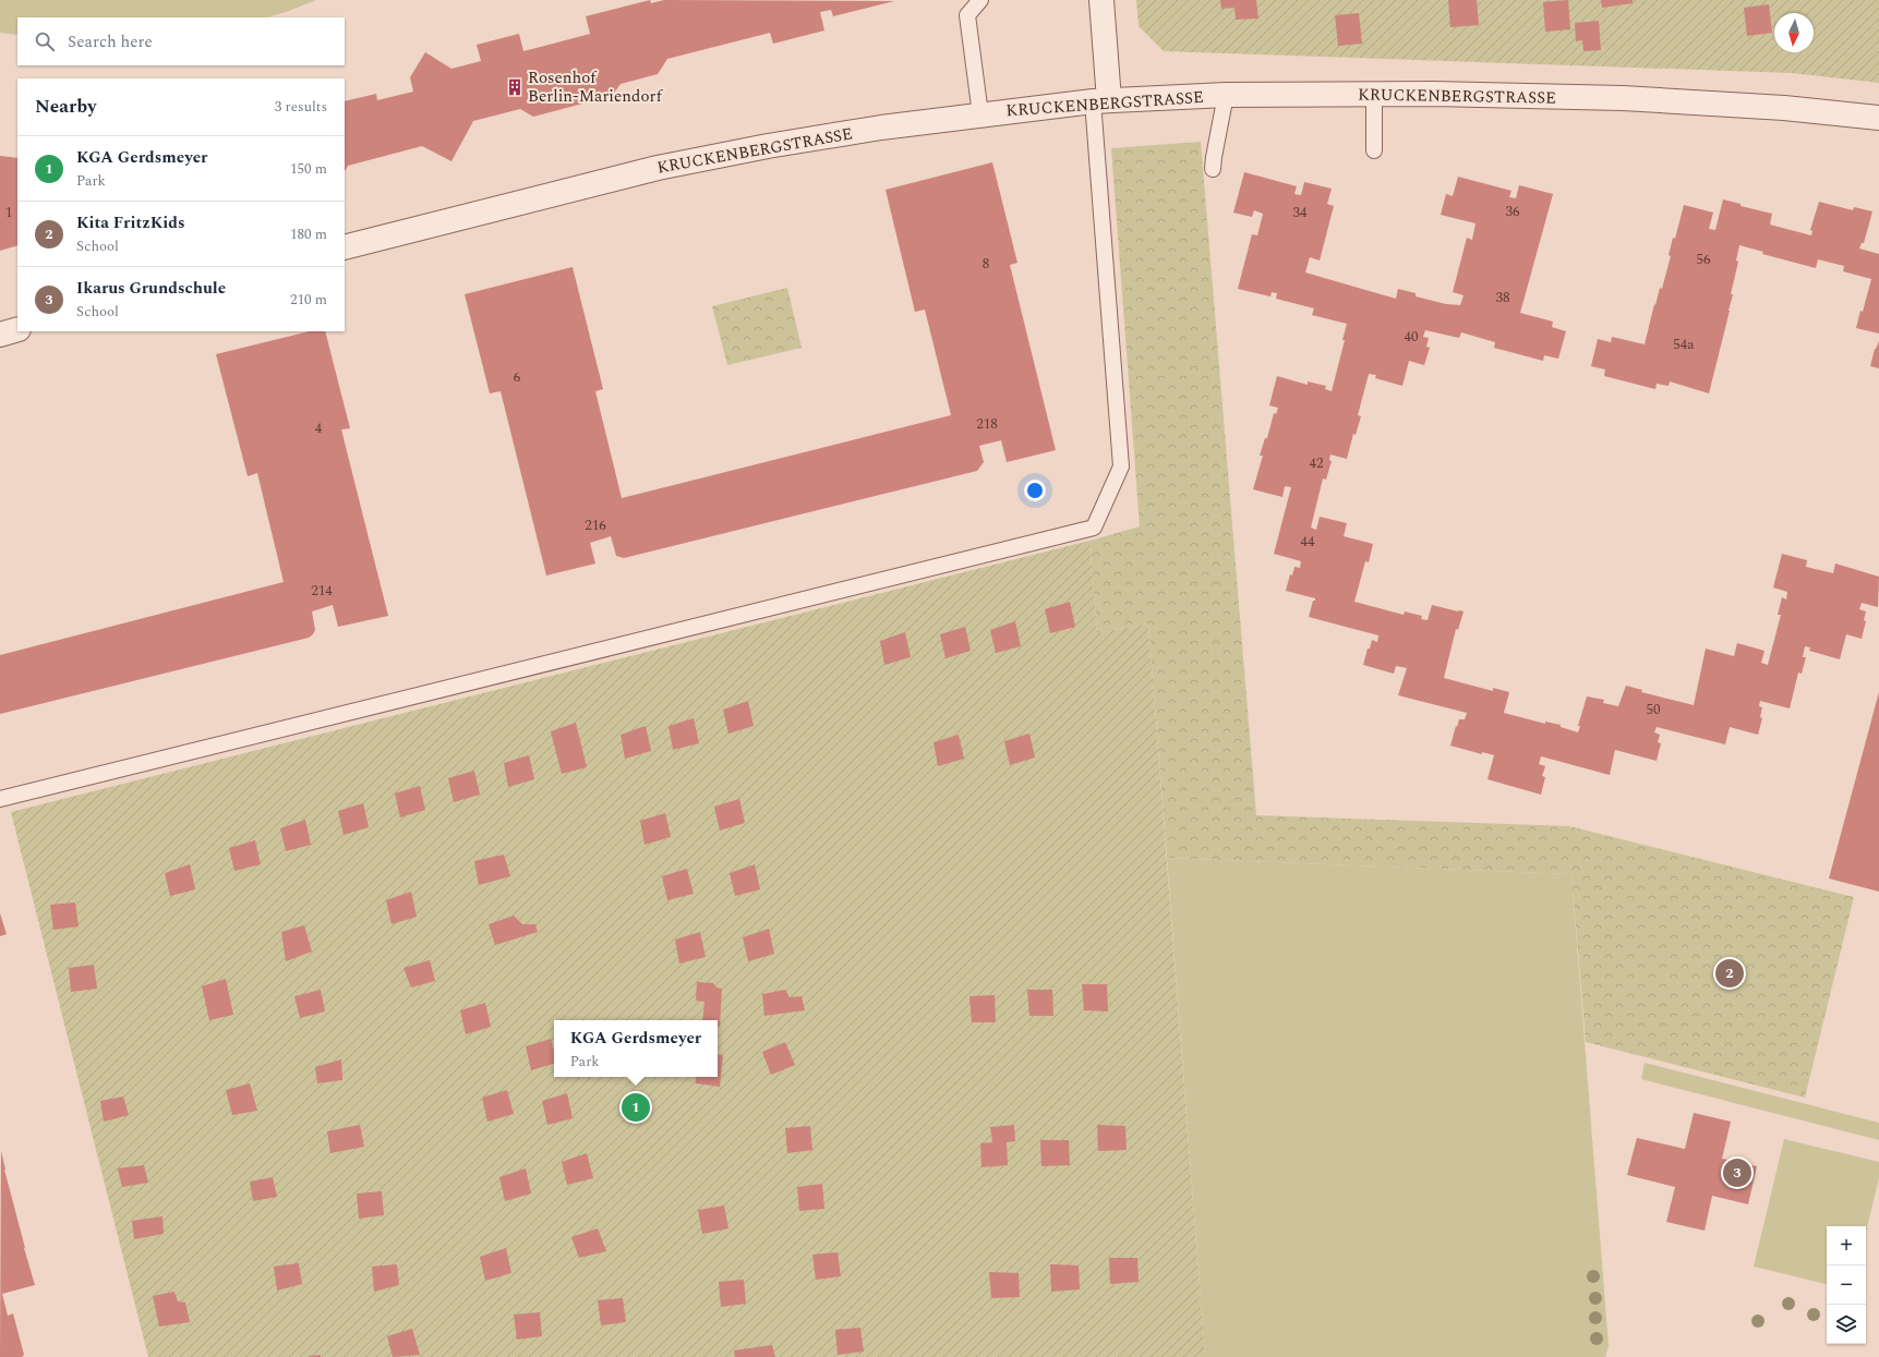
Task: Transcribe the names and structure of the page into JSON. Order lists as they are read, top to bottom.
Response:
{
  "streets": {
    "street": ["KRUCKENBERGSTRASSE"]
  },
  "places": {
    "building": ["Rosenhof Berlin-Mariendorf"]
  },
  "house_numbers": [
    "36",
    "1",
    "34",
    "56",
    "8",
    "38",
    "40",
    "54a",
    "6",
    "218",
    "4",
    "42",
    "216",
    "44",
    "214",
    "50"
  ],
  "north": "bottom",
  "page": {
    "search": "Search here",
    "heading": ["Nearby", "3 results"],
    "list": [
      {
        "mark": "1",
        "name": "KGA Gerdsmeyer",
        "note": "Park",
        "value": "150 m"
      },
      {
        "mark": "2",
        "name": "Kita FritzKids",
        "note": "School",
        "value": "180 m"
      },
      {
        "mark": "3",
        "name": "Ikarus Grundschule",
        "note": "School",
        "value": "210 m"
      }
    ],
    "pins": ["2", "1", "3"],
    "popup": ["KGA Gerdsmeyer", "Park"],
    "map_buttons": ["+", "−"]
  }
}
